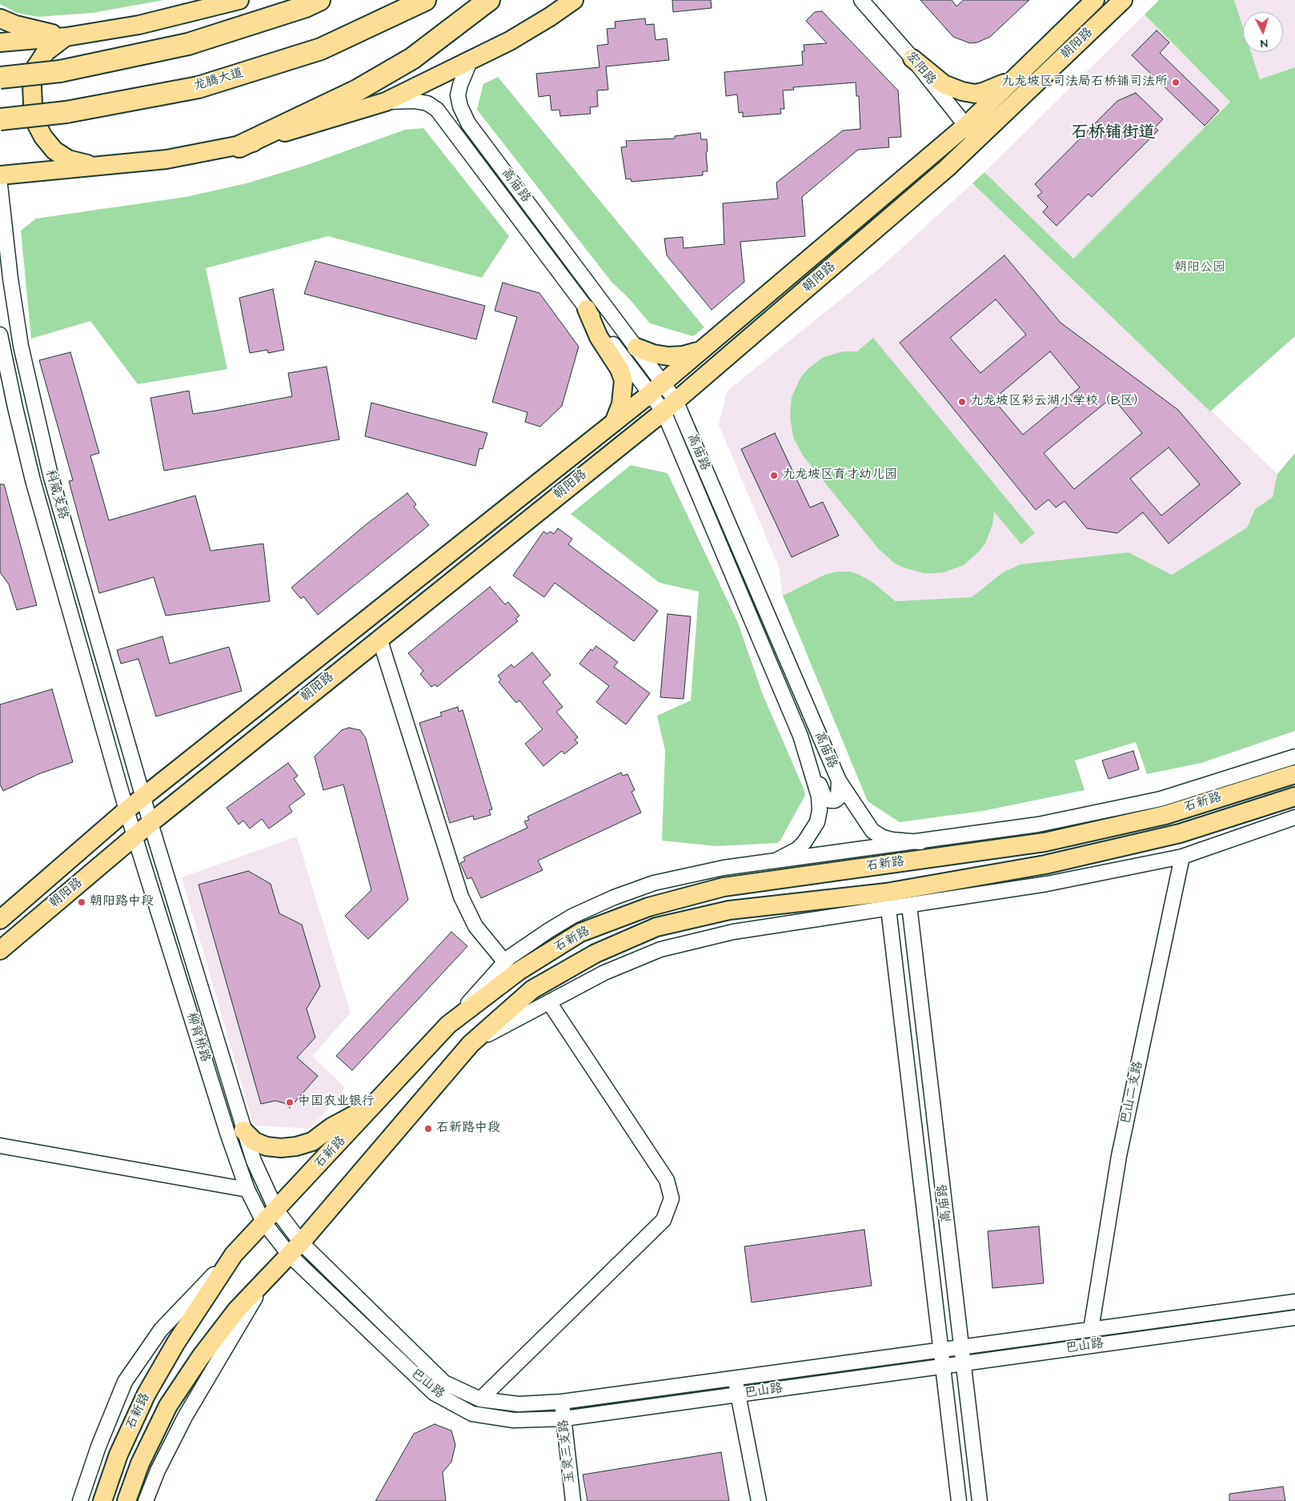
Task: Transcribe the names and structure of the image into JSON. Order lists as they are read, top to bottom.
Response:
{
  "streets": {
    "highway": ["龙腾大道"],
    "main road": ["朝阳路", "石新路"],
    "street": [
      "宏阳路",
      "高庙路",
      "科威支路",
      "柳背桥路",
      "巴山二支路",
      "巴山路",
      "玉灵三支路"
    ]
  },
  "crossings": [
    ["朝阳路", "宏阳路"],
    ["朝阳路", "高庙路"],
    ["朝阳路", "科威支路"],
    ["朝阳路", "柳背桥路"],
    ["高庙路", "巴山路"],
    ["科威支路", "柳背桥路"],
    ["石新路", "柳背桥路"],
    ["石新路", "巴山路"],
    ["柳背桥路", "巴山路"],
    ["巴山二支路", "巴山路"],
    ["巴山路", "玉灵三支路"]
  ],
  "districts": ["石桥铺街道"],
  "parks": ["朝阳公园"],
  "places": [
    "九龙坡区司法局石桥铺司法所",
    "九龙坡区彩云湖小学校（B区）",
    "九龙坡区育才幼儿园",
    "朝阳路中段",
    "中国农业银行",
    "石新路中段"
  ],
  "north": "bottom"
}
